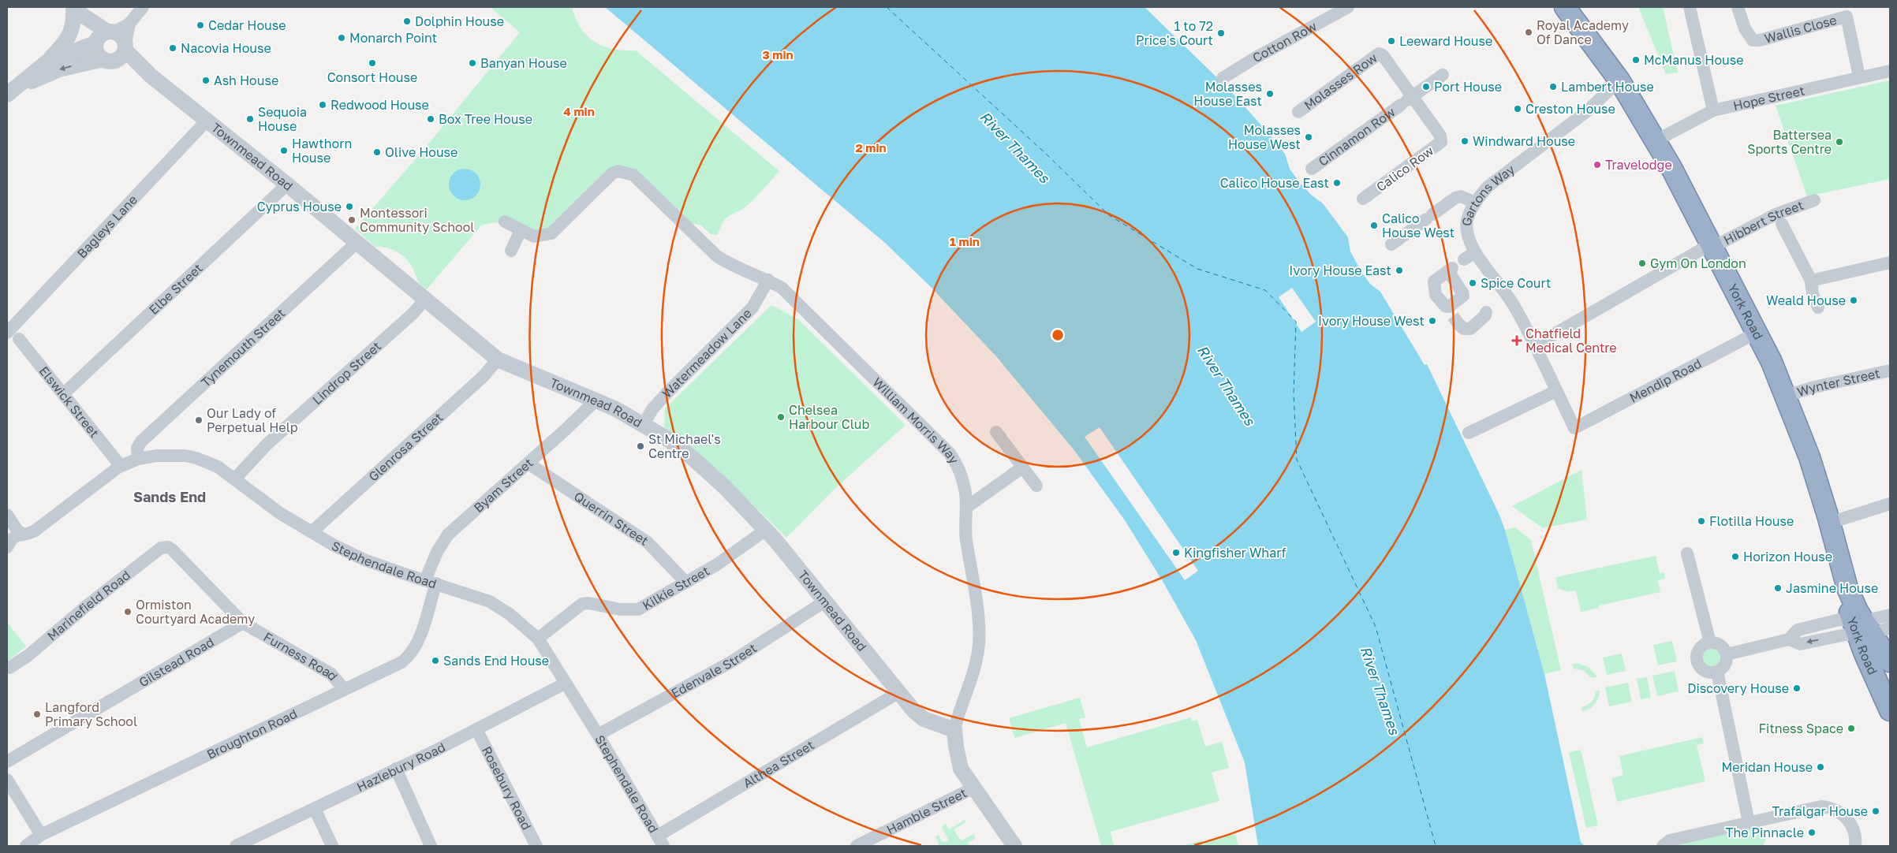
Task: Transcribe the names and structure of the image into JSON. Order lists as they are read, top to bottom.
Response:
{
  "streets": {
    "highway": ["York Road"],
    "street": [
      "Wallis Close",
      "Cotton Row",
      "Molasses Row",
      "Hope Street",
      "Cinnamon Row",
      "Townmead Road",
      "Calico Row",
      "Gartons Way",
      "Hibbert Street",
      "Bagleys Lane",
      "Elbe Street",
      "Tynemouth Street",
      "Watermeadow Lane",
      "Lindrop Street",
      "Mendip Road",
      "Wynter Street",
      "Elswick Street",
      "William Morris Way",
      "Glenrosa Street",
      "Byam Street",
      "Querrin Street",
      "Stephendale Road",
      "Kilkie Street",
      "Marinefield Road",
      "Furness Road",
      "Gilstead Road",
      "Edenvale Street",
      "Broughton Road",
      "Althea Street",
      "Hazlebury Road",
      "Rosebury Road",
      "Hamble Street"
    ]
  },
  "crossings": [
    ["Wallis Close", "Hope Street"],
    ["Molasses Row", "Cinnamon Row"],
    ["Molasses Row", "Calico Row"],
    ["Hope Street", "York Road"],
    ["Cinnamon Row", "Calico Row"],
    ["Townmead Road", "Bagleys Lane"],
    ["Townmead Road", "Elbe Street"],
    ["Townmead Road", "Tynemouth Street"],
    ["Townmead Road", "Watermeadow Lane"],
    ["Townmead Road", "Lindrop Street"],
    ["Townmead Road", "William Morris Way"],
    ["Townmead Road", "Glenrosa Street"],
    ["Townmead Road", "Byam Street"],
    ["Townmead Road", "Kilkie Street"],
    ["Townmead Road", "Edenvale Street"],
    ["Townmead Road", "Althea Street"],
    ["Gartons Way", "Hibbert Street"],
    ["Gartons Way", "York Road"],
    ["Gartons Way", "Mendip Road"],
    ["Hibbert Street", "York Road"],
    ["Elbe Street", "Elswick Street"],
    ["York Road", "Mendip Road"],
    ["York Road", "Wynter Street"],
    ["Tynemouth Street", "Stephendale Road"],
    ["Watermeadow Lane", "William Morris Way"],
    ["Lindrop Street", "Stephendale Road"],
    ["Elswick Street", "Stephendale Road"],
    ["Glenrosa Street", "Stephendale Road"],
    ["Byam Street", "Querrin Street"],
    ["Byam Street", "Stephendale Road"],
    ["Byam Street", "Broughton Road"],
    ["Querrin Street", "Kilkie Street"],
    ["Stephendale Road", "Kilkie Street"],
    ["Stephendale Road", "Edenvale Street"],
    ["Stephendale Road", "Broughton Road"],
    ["Stephendale Road", "Althea Street"],
    ["Stephendale Road", "Hazlebury Road"],
    ["Marinefield Road", "Furness Road"],
    ["Furness Road", "Gilstead Road"],
    ["Furness Road", "Broughton Road"],
    ["Hazlebury Road", "Rosebury Road"]
  ],
  "districts": ["Sands End"],
  "water": ["River Thames"],
  "places": {
    "other": [
      "Dolphin House",
      "Cedar House",
      "Royal Academy Of Dance",
      "1 to 72 Price's Court",
      "Monarch Point",
      "Leeward House",
      "Nacovia House",
      "McManus House",
      "Consort House",
      "Banyan House",
      "Ash House",
      "Port House",
      "Lambert House",
      "Molasses House East",
      "Redwood House",
      "Creston House",
      "Sequoia House",
      "Box Tree House",
      "Molasses House West",
      "Windward House",
      "Battersea Sports Centre",
      "Hawthorn House",
      "Olive House",
      "Travelodge",
      "Calico House East",
      "Cyprus House",
      "Montessori Community School",
      "Calico House West",
      "Gym On London",
      "Ivory House East",
      "Spice Court",
      "Weald House",
      "Ivory House West",
      "Chelsea Harbour Club",
      "Our Lady of Perpetual Help",
      "St Michael's Centre",
      "Flotilla House",
      "Kingfisher Wharf",
      "Horizon House",
      "Jasmine House",
      "Ormiston Courtyard Academy",
      "Sands End House",
      "Discovery House",
      "Langford Primary School",
      "Fitness Space",
      "Meridan House",
      "Trafalgar House",
      "The Pinnacle"
    ],
    "health": ["Chatfield Medical Centre"]
  },
  "rings": [
    "3 min",
    "4 min",
    "2 min",
    "1 min"
  ]
}
